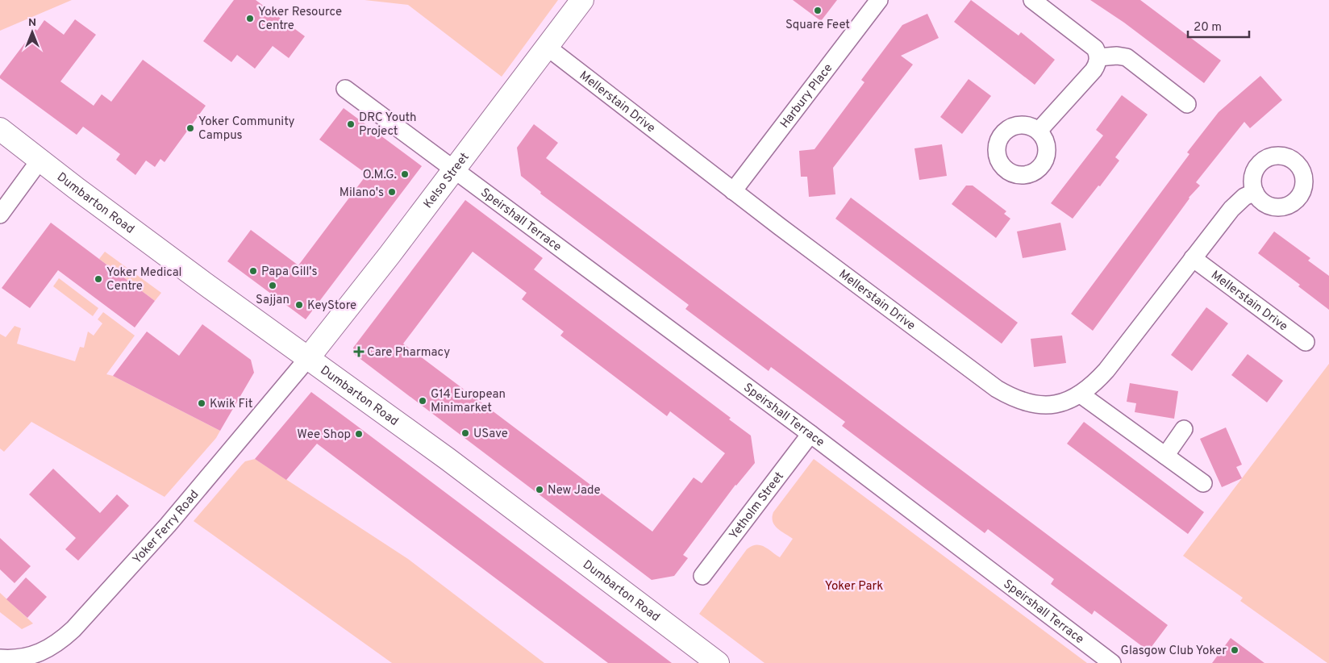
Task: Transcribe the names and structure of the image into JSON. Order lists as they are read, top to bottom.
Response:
{
  "streets": {
    "main road": ["Kelso Street", "Dumbarton Road"],
    "street": [
      "Harbury Place",
      "Mellerstain Drive",
      "Speirshall Terrace",
      "Yetholm Street",
      "Yoker Ferry Road"
    ]
  },
  "crossings": [
    ["Harbury Place", "Mellerstain Drive"],
    ["Mellerstain Drive", "Kelso Street"],
    ["Kelso Street", "Dumbarton Road"],
    ["Kelso Street", "Speirshall Terrace"],
    ["Kelso Street", "Yoker Ferry Road"],
    ["Dumbarton Road", "Yoker Ferry Road"],
    ["Speirshall Terrace", "Yetholm Street"]
  ],
  "parks": ["Yoker Park"],
  "places": {
    "other": [
      "Square Feet",
      "Yoker Resource Centre",
      "DRC Youth Project",
      "Yoker Community Campus",
      "O.M.G.",
      "Milano's",
      "Papa Gill's",
      "Yoker Medical Centre",
      "Sajjan",
      "KeyStore",
      "G14 European Minimarket",
      "Kwik Fit",
      "USave",
      "Wee Shop",
      "New Jade",
      "Glasgow Club Yoker"
    ],
    "health": ["Care Pharmacy"]
  },
  "scale_bar": "20 m",
  "north": "top"
}
